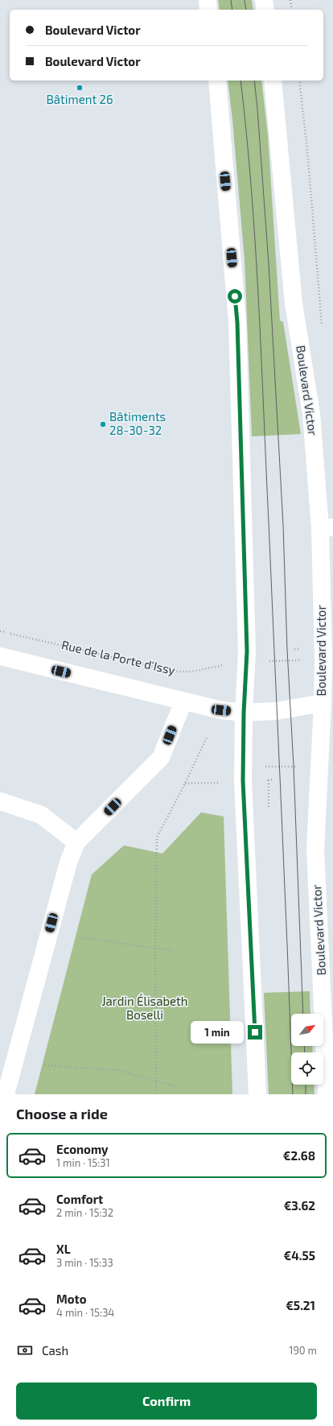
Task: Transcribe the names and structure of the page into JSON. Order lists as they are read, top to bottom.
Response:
{
  "streets": {
    "main road": ["Boulevard Victor"],
    "path": ["Rue de la Porte d'Issy"]
  },
  "crossings": [
    ["Boulevard Victor", "Rue de la Porte d'Issy"]
  ],
  "parks": ["Jardin Élisabeth Boselli"],
  "places": ["Bâtiment 26", "Bâtiments 28-30-32"],
  "north": "top right",
  "page": {
    "banner": ["Boulevard Victor", "Boulevard Victor"],
    "bubble": "1 min",
    "heading": "Choose a ride",
    "list": [
      {
        "name": "Economy",
        "note": "1 min · 15:31",
        "value": "€2.68"
      },
      {
        "name": "Comfort",
        "note": "2 min · 15:32",
        "value": "€3.62"
      },
      {
        "name": "XL",
        "note": "3 min · 15:33",
        "value": "€4.55"
      },
      {
        "name": "Moto",
        "note": "4 min · 15:34",
        "value": "€5.21"
      }
    ],
    "pay": ["Cash", "190 m"],
    "buttons": "Confirm"
  }
}
